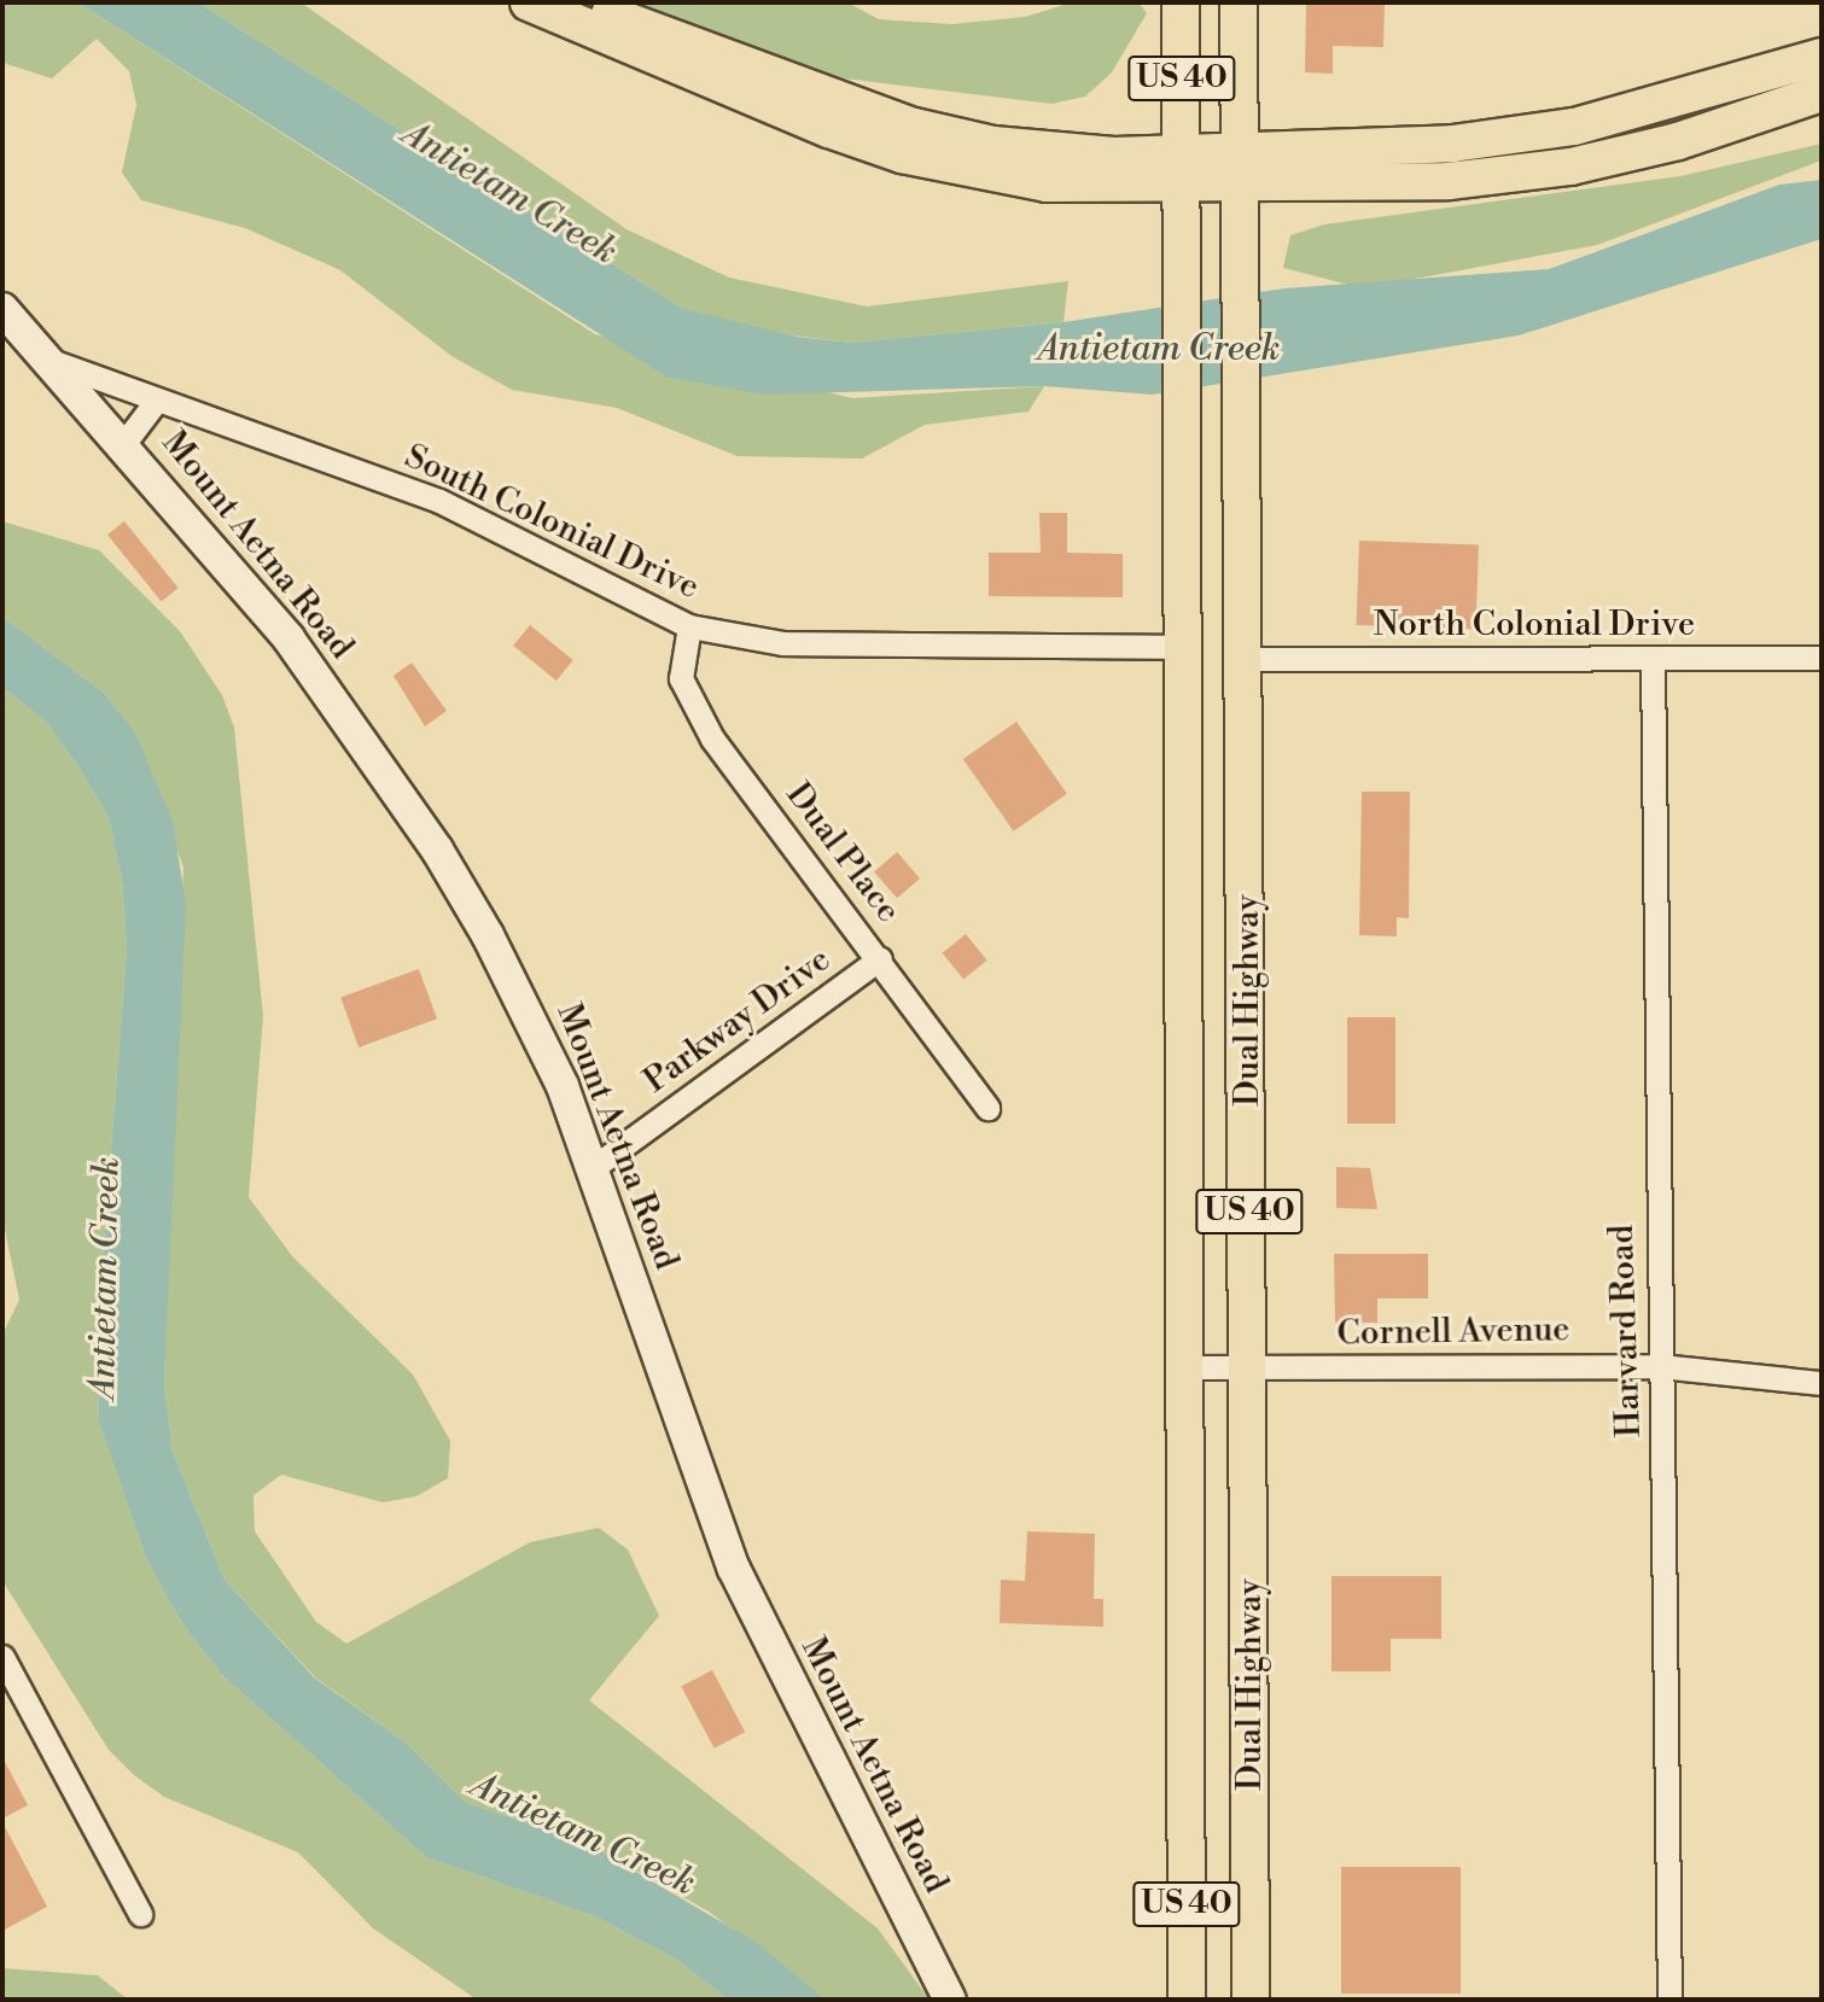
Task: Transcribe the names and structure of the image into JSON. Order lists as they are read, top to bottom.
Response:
{
  "streets": {
    "main road": ["US 40", "Dual Highway"],
    "street": [
      "South Colonial Drive",
      "Mount Aetna Road",
      "North Colonial Drive",
      "Dual Place",
      "Parkway Drive",
      "Harvard Road",
      "Cornell Avenue"
    ]
  },
  "crossings": [
    ["South Colonial Drive", "Mount Aetna Road"],
    ["South Colonial Drive", "Dual Place"],
    ["South Colonial Drive", "Dual Highway"],
    ["Mount Aetna Road", "Parkway Drive"],
    ["North Colonial Drive", "Dual Highway"],
    ["North Colonial Drive", "Harvard Road"],
    ["Dual Place", "Parkway Drive"],
    ["Dual Highway", "Cornell Avenue"],
    ["Harvard Road", "Cornell Avenue"]
  ],
  "water": ["Antietam Creek"]
}
